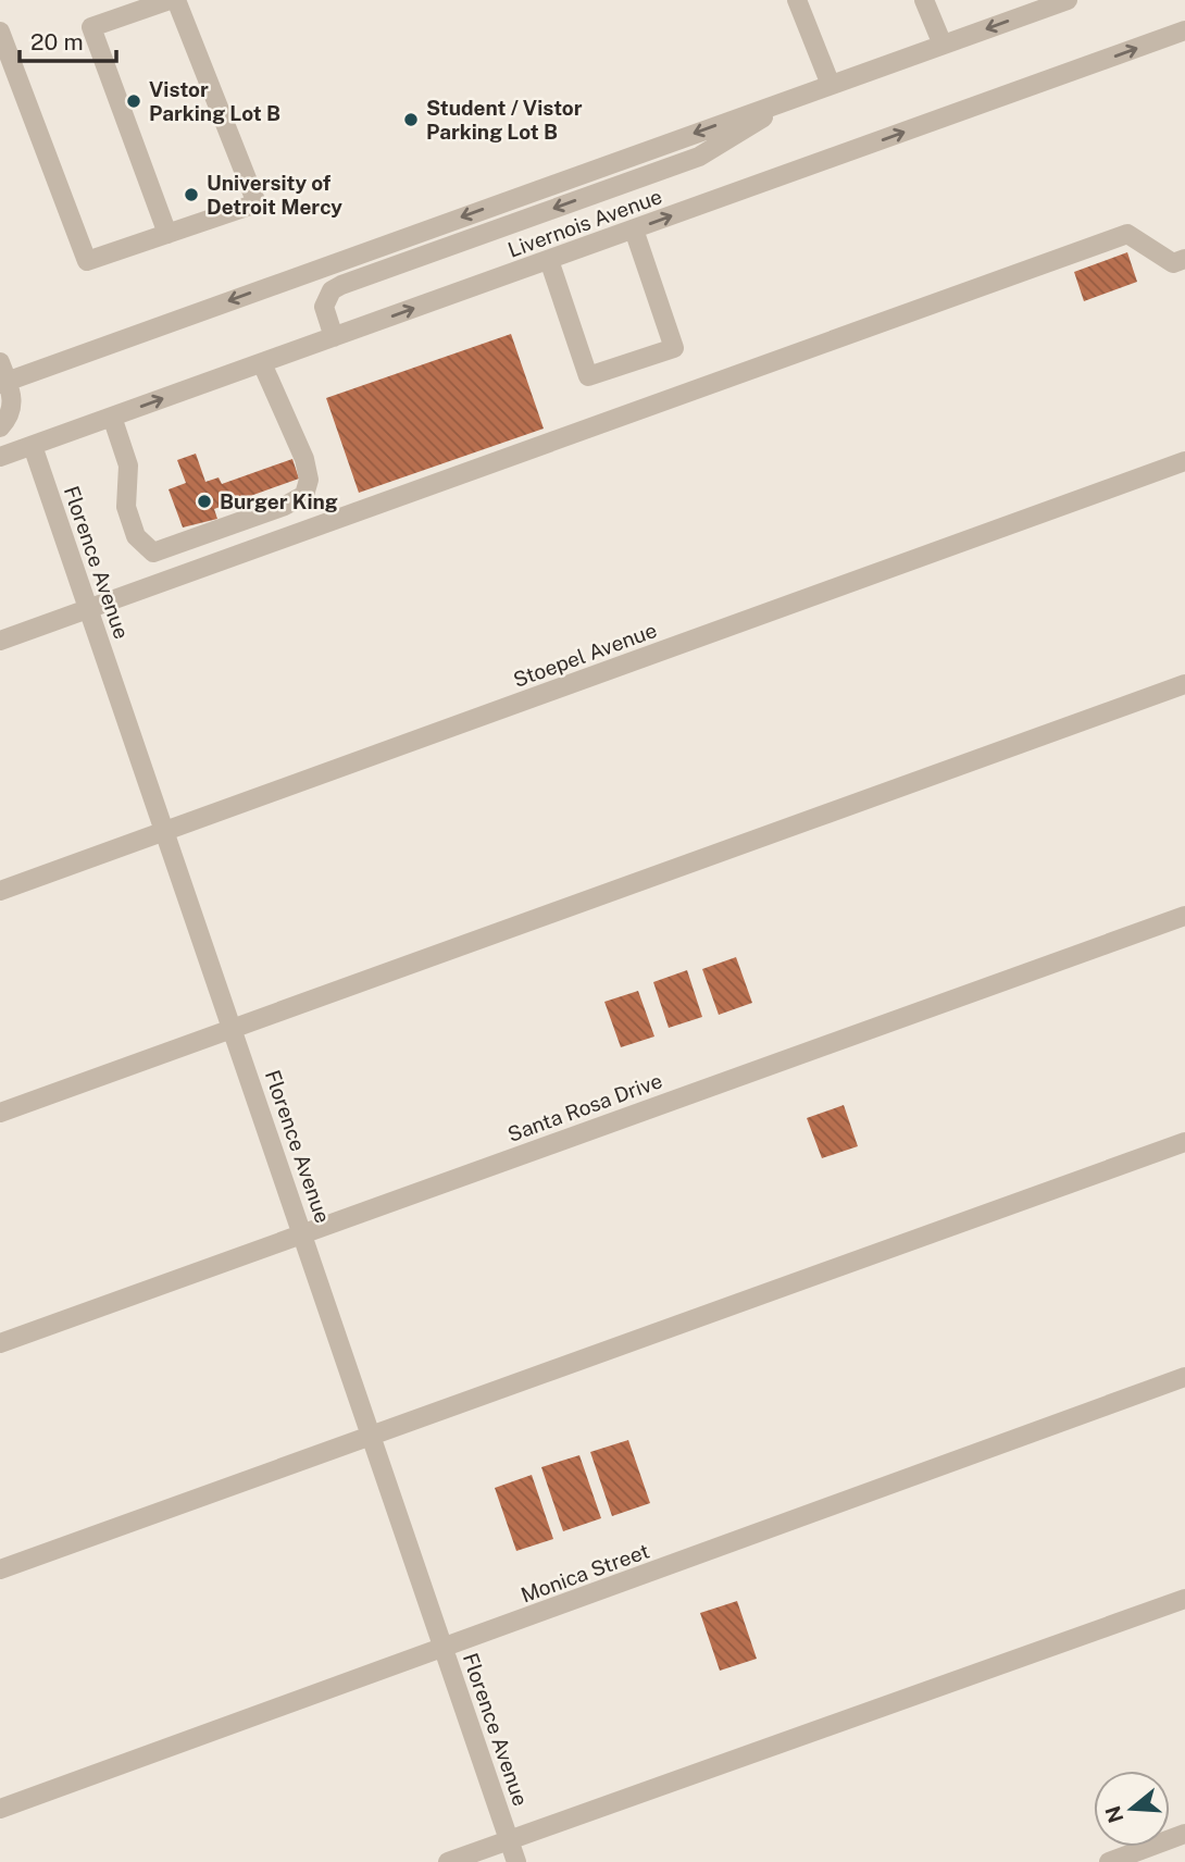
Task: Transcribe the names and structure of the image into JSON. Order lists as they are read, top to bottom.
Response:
{
  "streets": {
    "street": [
      "Livernois Avenue",
      "Florence Avenue",
      "Stoepel Avenue",
      "Santa Rosa Drive",
      "Monica Street"
    ]
  },
  "crossings": [
    ["Livernois Avenue", "Florence Avenue"],
    ["Florence Avenue", "Stoepel Avenue"],
    ["Florence Avenue", "Santa Rosa Drive"],
    ["Florence Avenue", "Monica Street"]
  ],
  "places": [
    "Vistor Parking Lot B",
    "Student / Vistor Parking Lot B",
    "University of Detroit Mercy",
    "Burger King"
  ],
  "scale_bar": "20 m",
  "north": "left"
}
